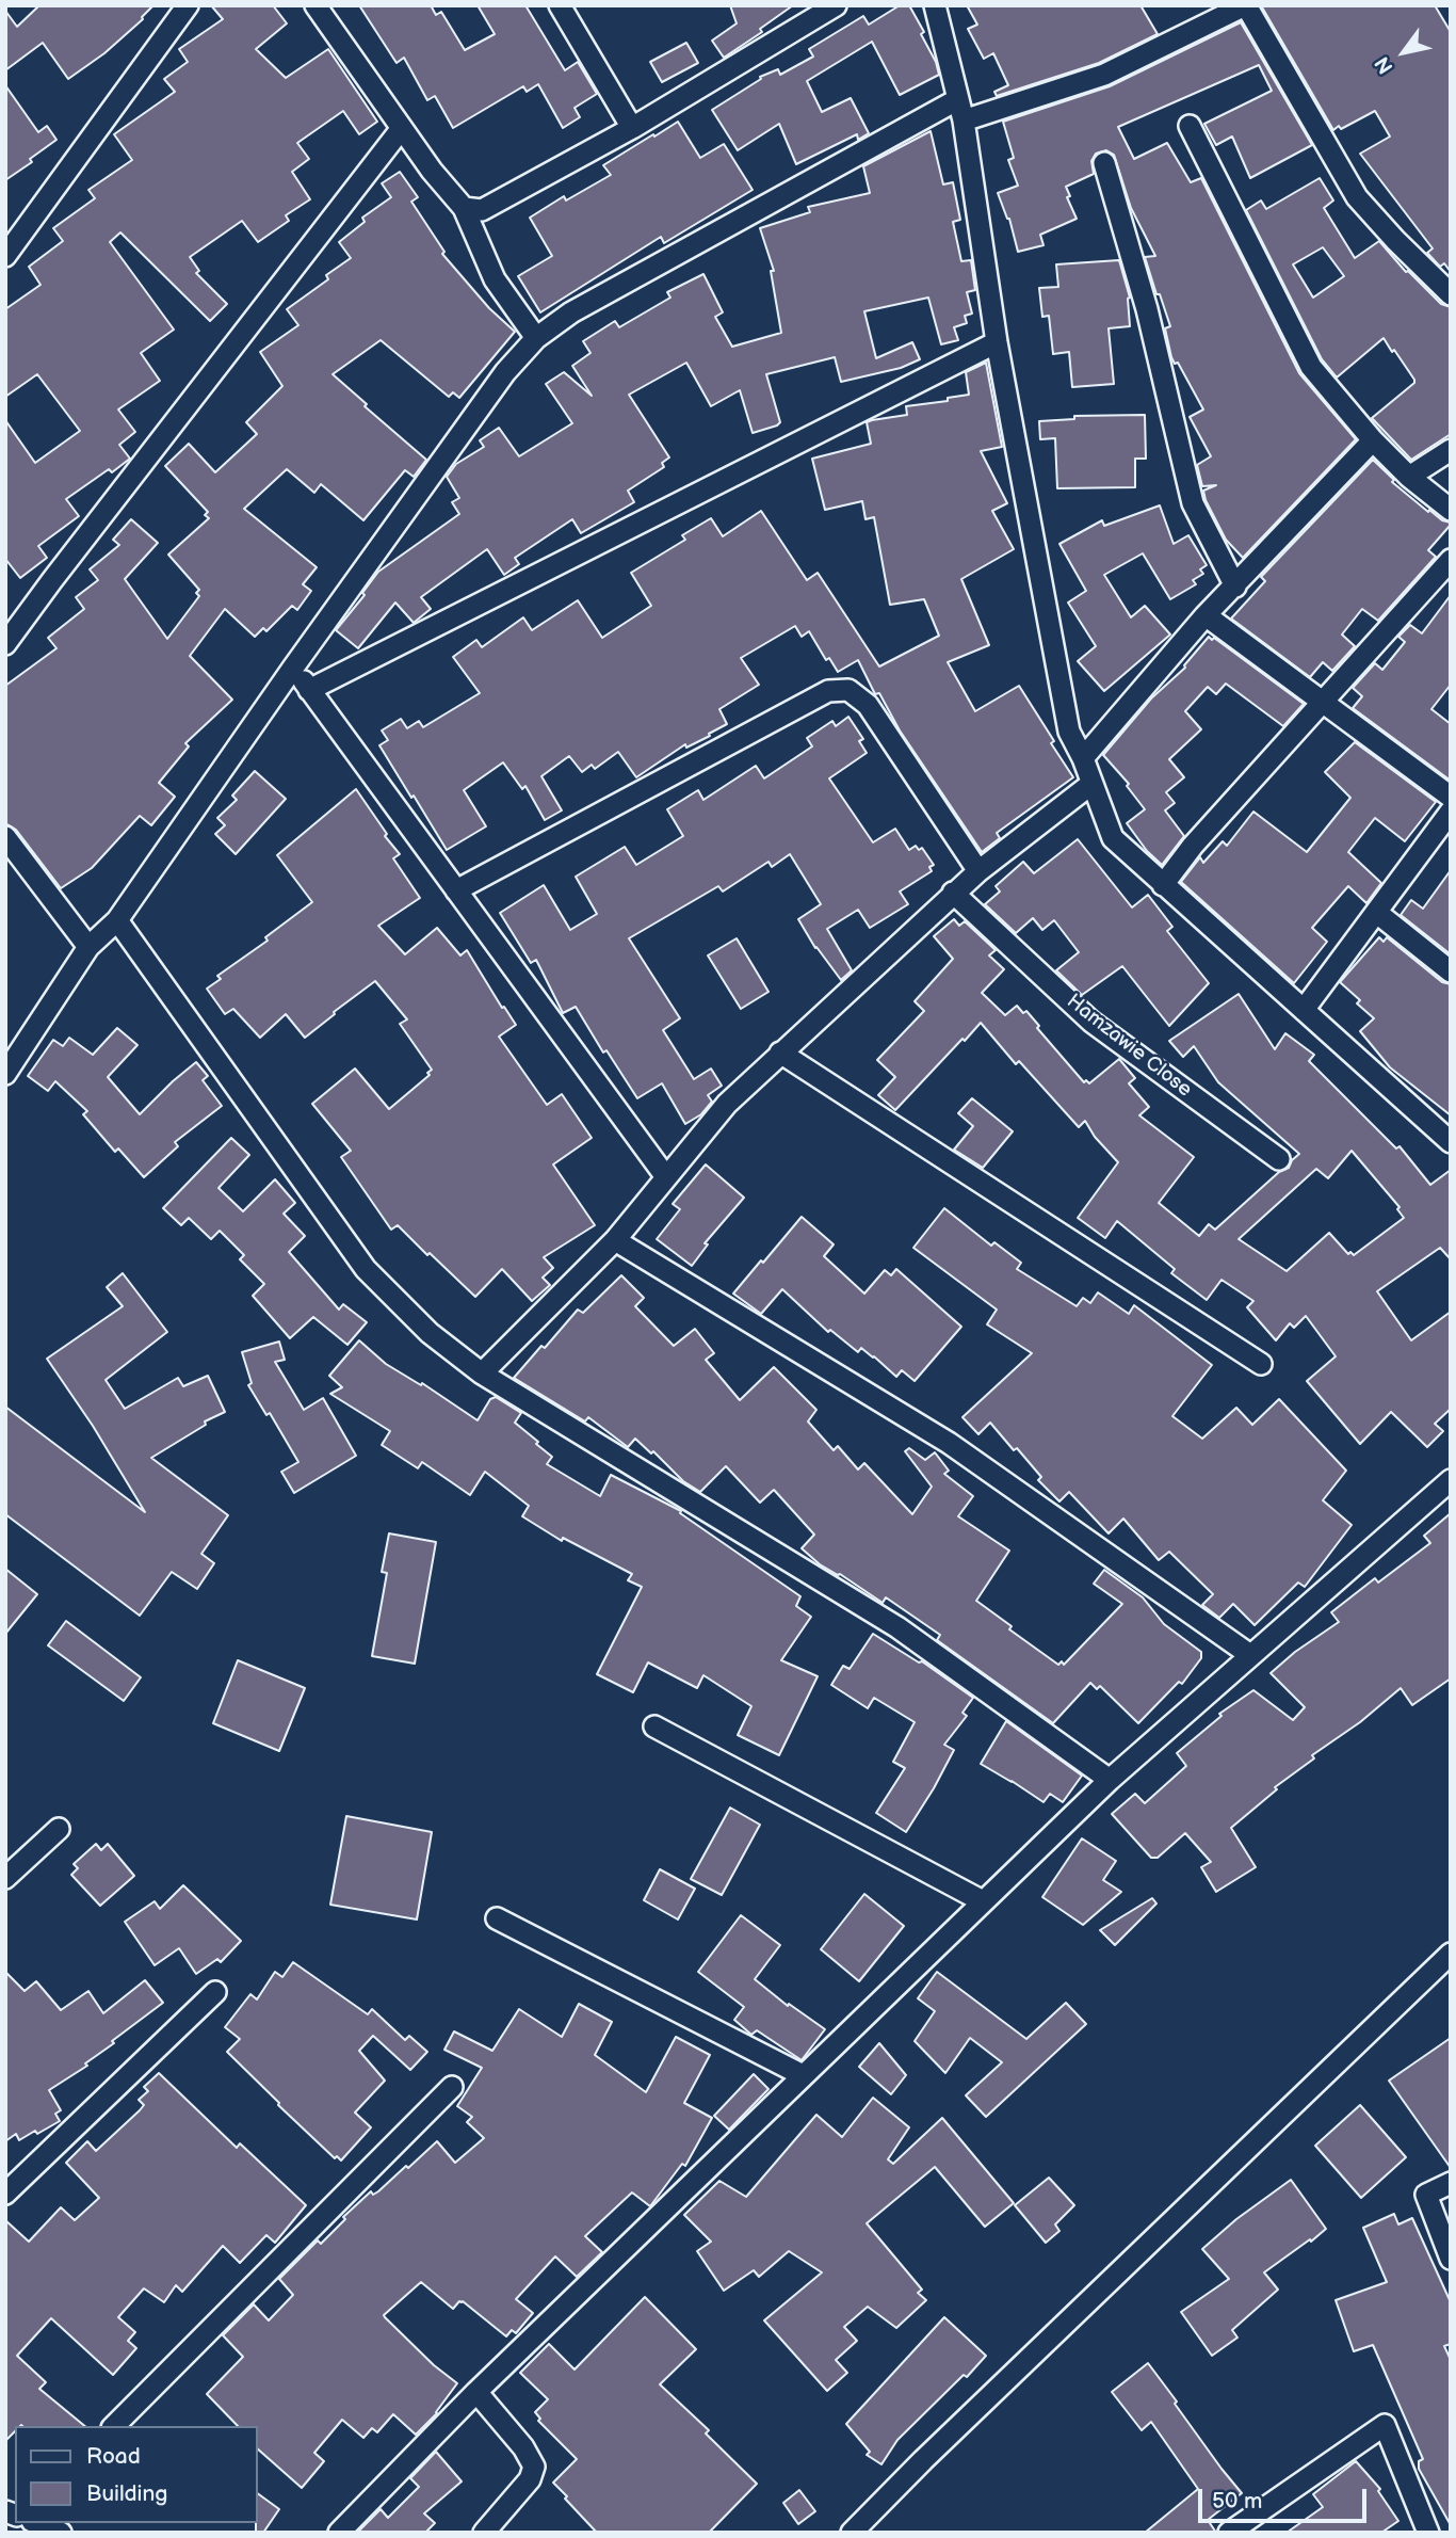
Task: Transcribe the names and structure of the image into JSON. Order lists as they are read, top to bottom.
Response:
{
  "streets": {
    "street": ["Hamzawie Close"]
  },
  "legend": ["Road", "Building"],
  "scale_bar": "50 m",
  "north": "bottom left"
}
